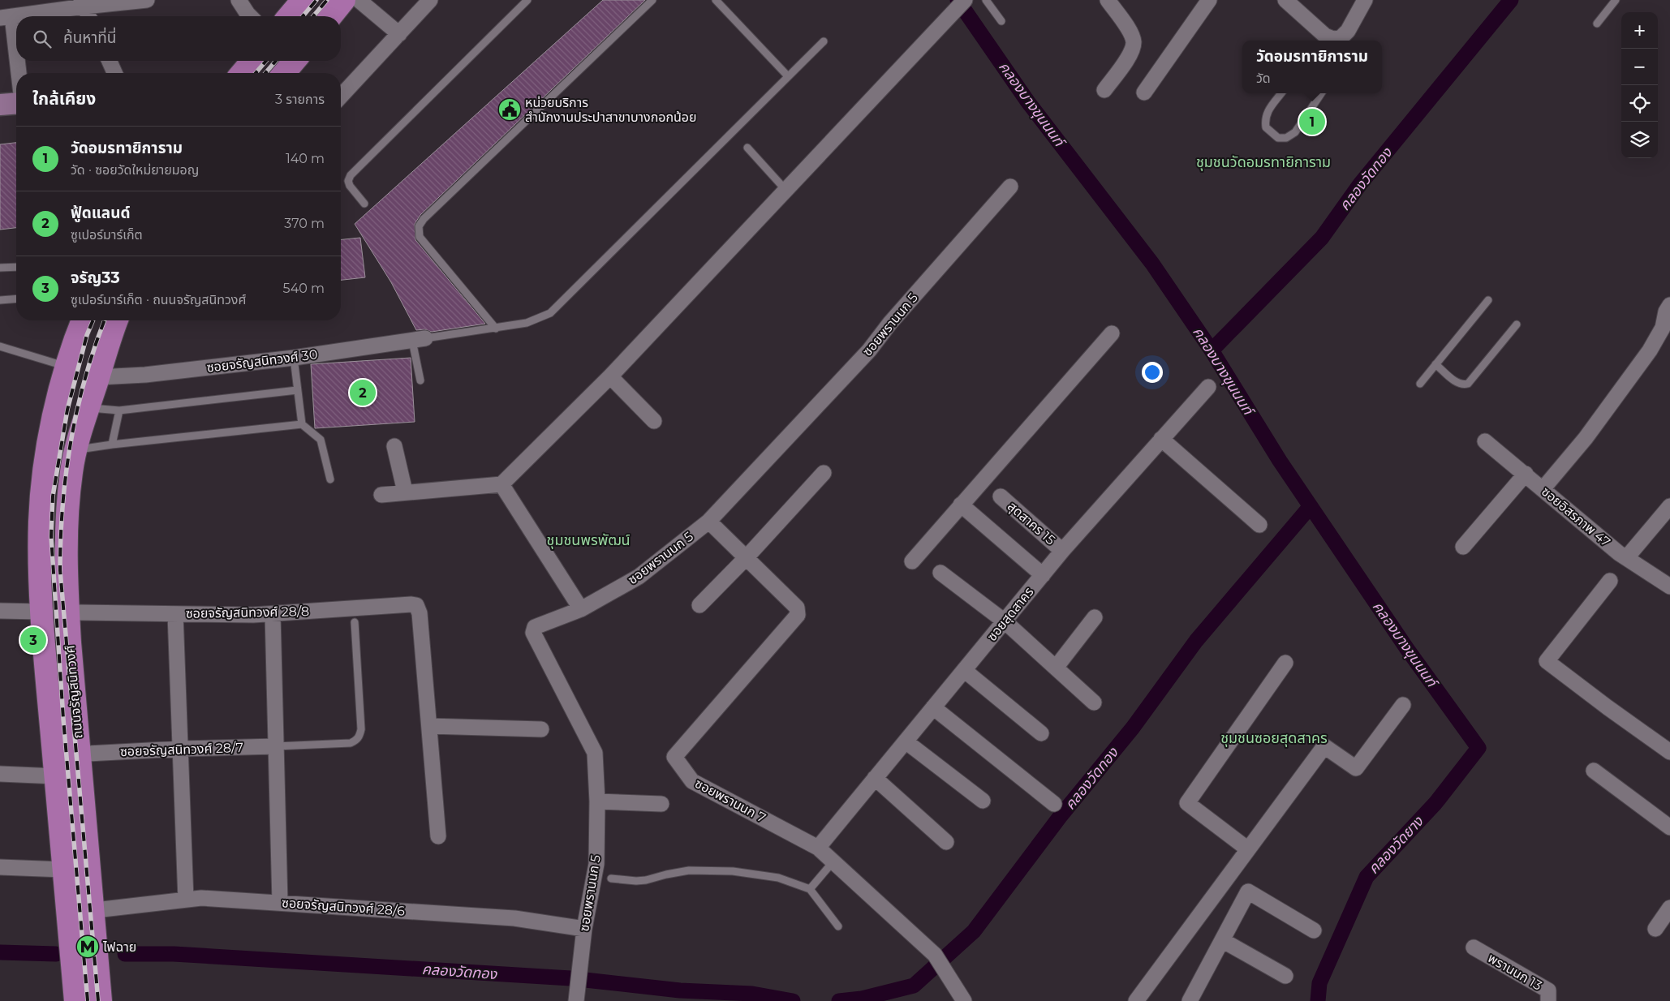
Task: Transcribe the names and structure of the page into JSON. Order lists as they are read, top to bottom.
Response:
{
  "streets": {
    "main road": ["ถนนจรัญสนิทวงศ์"],
    "street": [
      "ซอยพรานนก 5",
      "ซอยจรัญสนิทวงศ์ 30",
      "ซอยอิสรภาพ 47",
      "สุดสาคร 15",
      "ซอยจรัญสนิทวงศ์ 28/8",
      "ซอยสุดสาคร",
      "ซอยจรัญสนิทวงศ์ 28/7",
      "ซอยพรานนก 7",
      "ซอยจรัญสนิทวงศ์ 28/6",
      "พรานนก 13"
    ]
  },
  "crossings": [
    ["ซอยพรานนก 5", "ซอยจรัญสนิทวงศ์ 28/6"],
    ["ซอยจรัญสนิทวงศ์ 30", "ถนนจรัญสนิทวงศ์"],
    ["สุดสาคร 15", "ซอยสุดสาคร"],
    ["ซอยจรัญสนิทวงศ์ 28/8", "ถนนจรัญสนิทวงศ์"],
    ["ซอยสุดสาคร", "ซอยพรานนก 7"],
    ["ถนนจรัญสนิทวงศ์", "ซอยจรัญสนิทวงศ์ 28/7"],
    ["ถนนจรัญสนิทวงศ์", "ซอยจรัญสนิทวงศ์ 28/6"]
  ],
  "districts": ["ชุมชนวัดอมรทายิการาม", "ชุมชนพรพัฒน์", "ชุมชนซอยสุดสาคร"],
  "water": ["คลองบางขุนนนท์", "คลองวัดทอง", "คลองวัดยาง"],
  "places": {
    "public building": ["หน่วยบริการ สำนักงานประปาสาขาบางกอกน้อย"],
    "metro station": ["ไฟฉาย"]
  },
  "page": {
    "map_buttons": ["+", "−"],
    "search": "ค้นหาที่นี่",
    "popup": ["วัดอมรทายิการาม", "วัด"],
    "heading": ["ใกล้เคียง", "3 รายการ"],
    "pins": ["1", "2", "3"],
    "list": [
      {
        "mark": "1",
        "name": "วัดอมรทายิการาม",
        "note": "วัด · ซอยวัดใหม่ยายมอญ",
        "value": "140 m"
      },
      {
        "mark": "2",
        "name": "ฟู้ดแลนด์",
        "note": "ซูเปอร์มาร์เก็ต",
        "value": "370 m"
      },
      {
        "mark": "3",
        "name": "จรัญ33",
        "note": "ซูเปอร์มาร์เก็ต · ถนนจรัญสนิทวงศ์",
        "value": "540 m"
      }
    ]
  }
}
